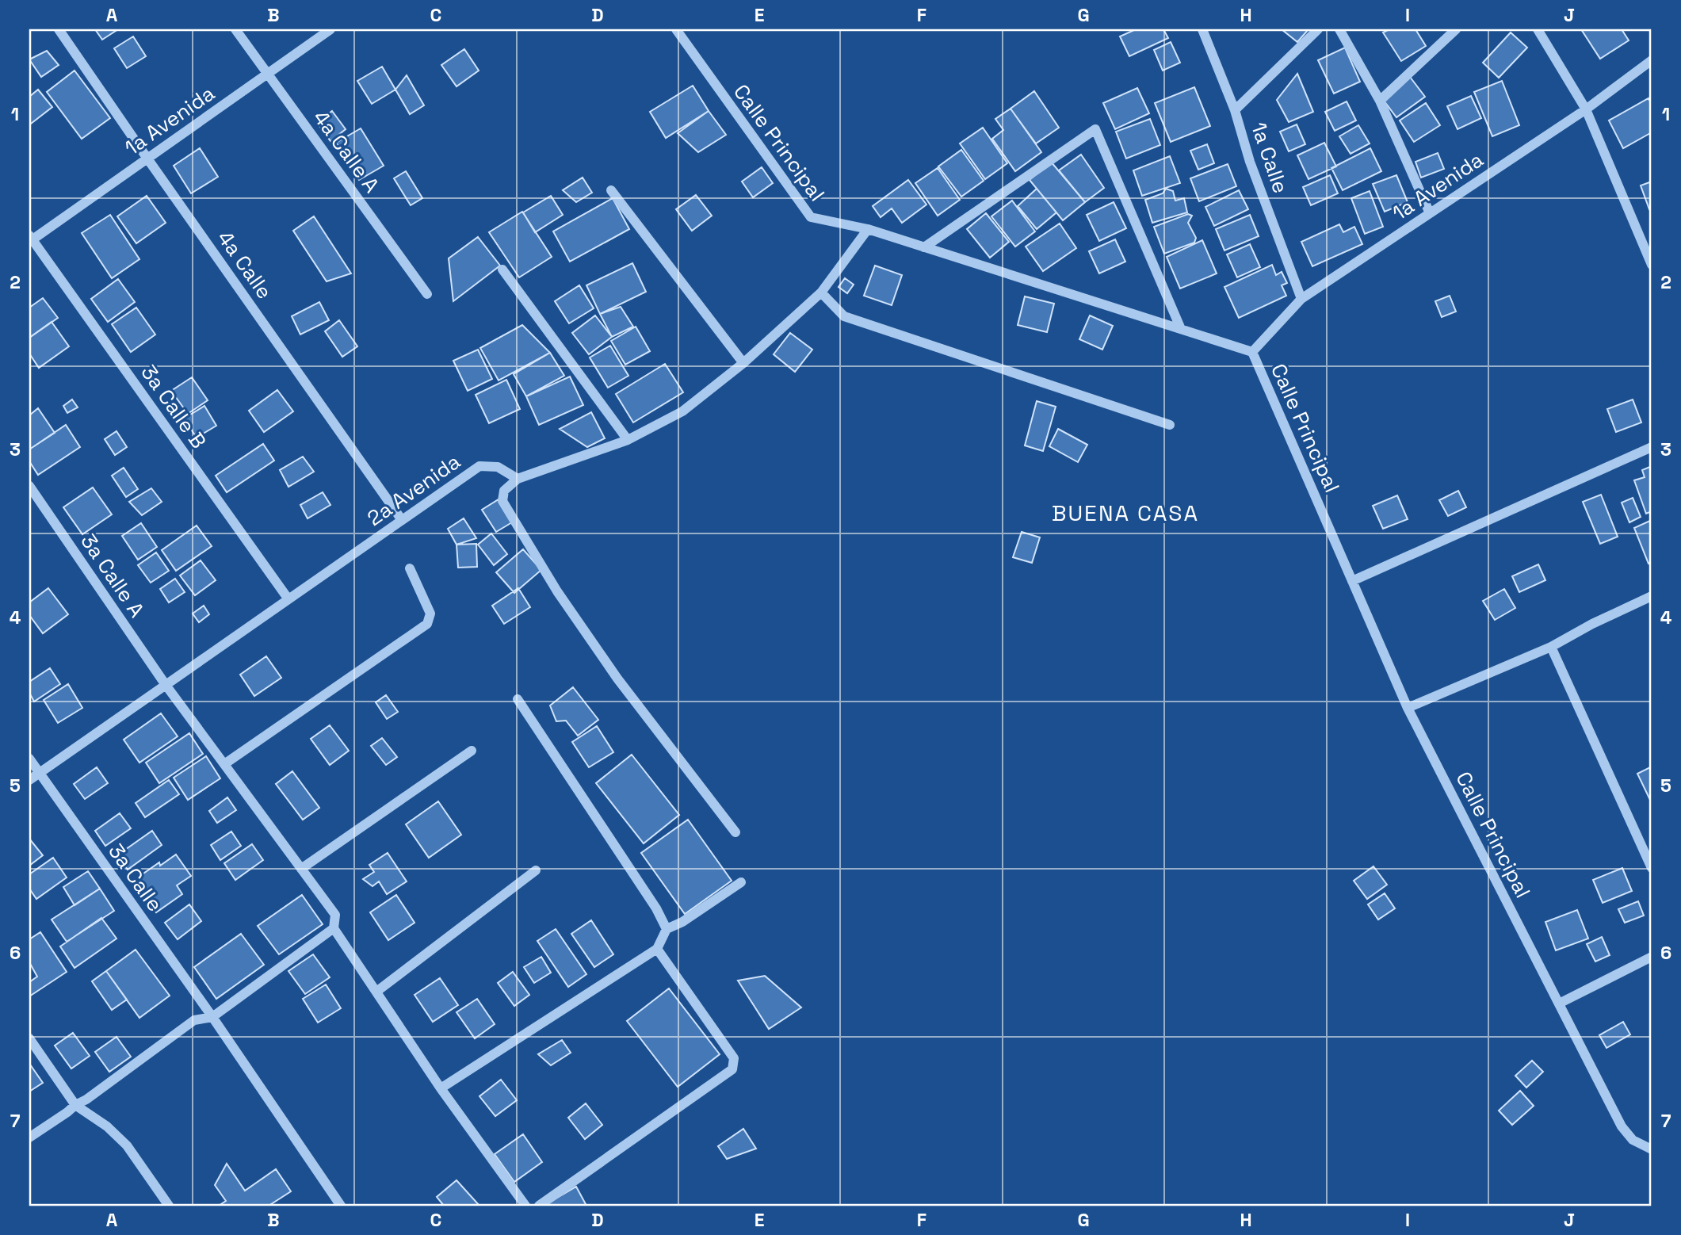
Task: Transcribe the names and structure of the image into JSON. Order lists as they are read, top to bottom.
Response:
{
  "streets": {
    "street": [
      "1a Avenida",
      "Calle Principal",
      "4a Calle A",
      "1a Calle",
      "4a Calle",
      "3a Calle B",
      "2a Avenida",
      "3a Calle A",
      "3a Calle"
    ]
  },
  "crossings": [
    ["1a Avenida", "Calle Principal"],
    ["1a Avenida", "4a Calle A"],
    ["1a Avenida", "1a Calle"],
    ["1a Avenida", "4a Calle"],
    ["1a Avenida", "3a Calle B"],
    ["4a Calle", "2a Avenida"],
    ["3a Calle B", "2a Avenida"],
    ["2a Avenida", "3a Calle A"],
    ["2a Avenida", "3a Calle"]
  ],
  "districts": ["BUENA CASA"],
  "grid": {
    "columns": [
      "A",
      "B",
      "C",
      "D",
      "E",
      "F",
      "G",
      "H",
      "I",
      "J"
    ],
    "rows": [
      "1",
      "2",
      "3",
      "4",
      "5",
      "6",
      "7"
    ]
  }
}
